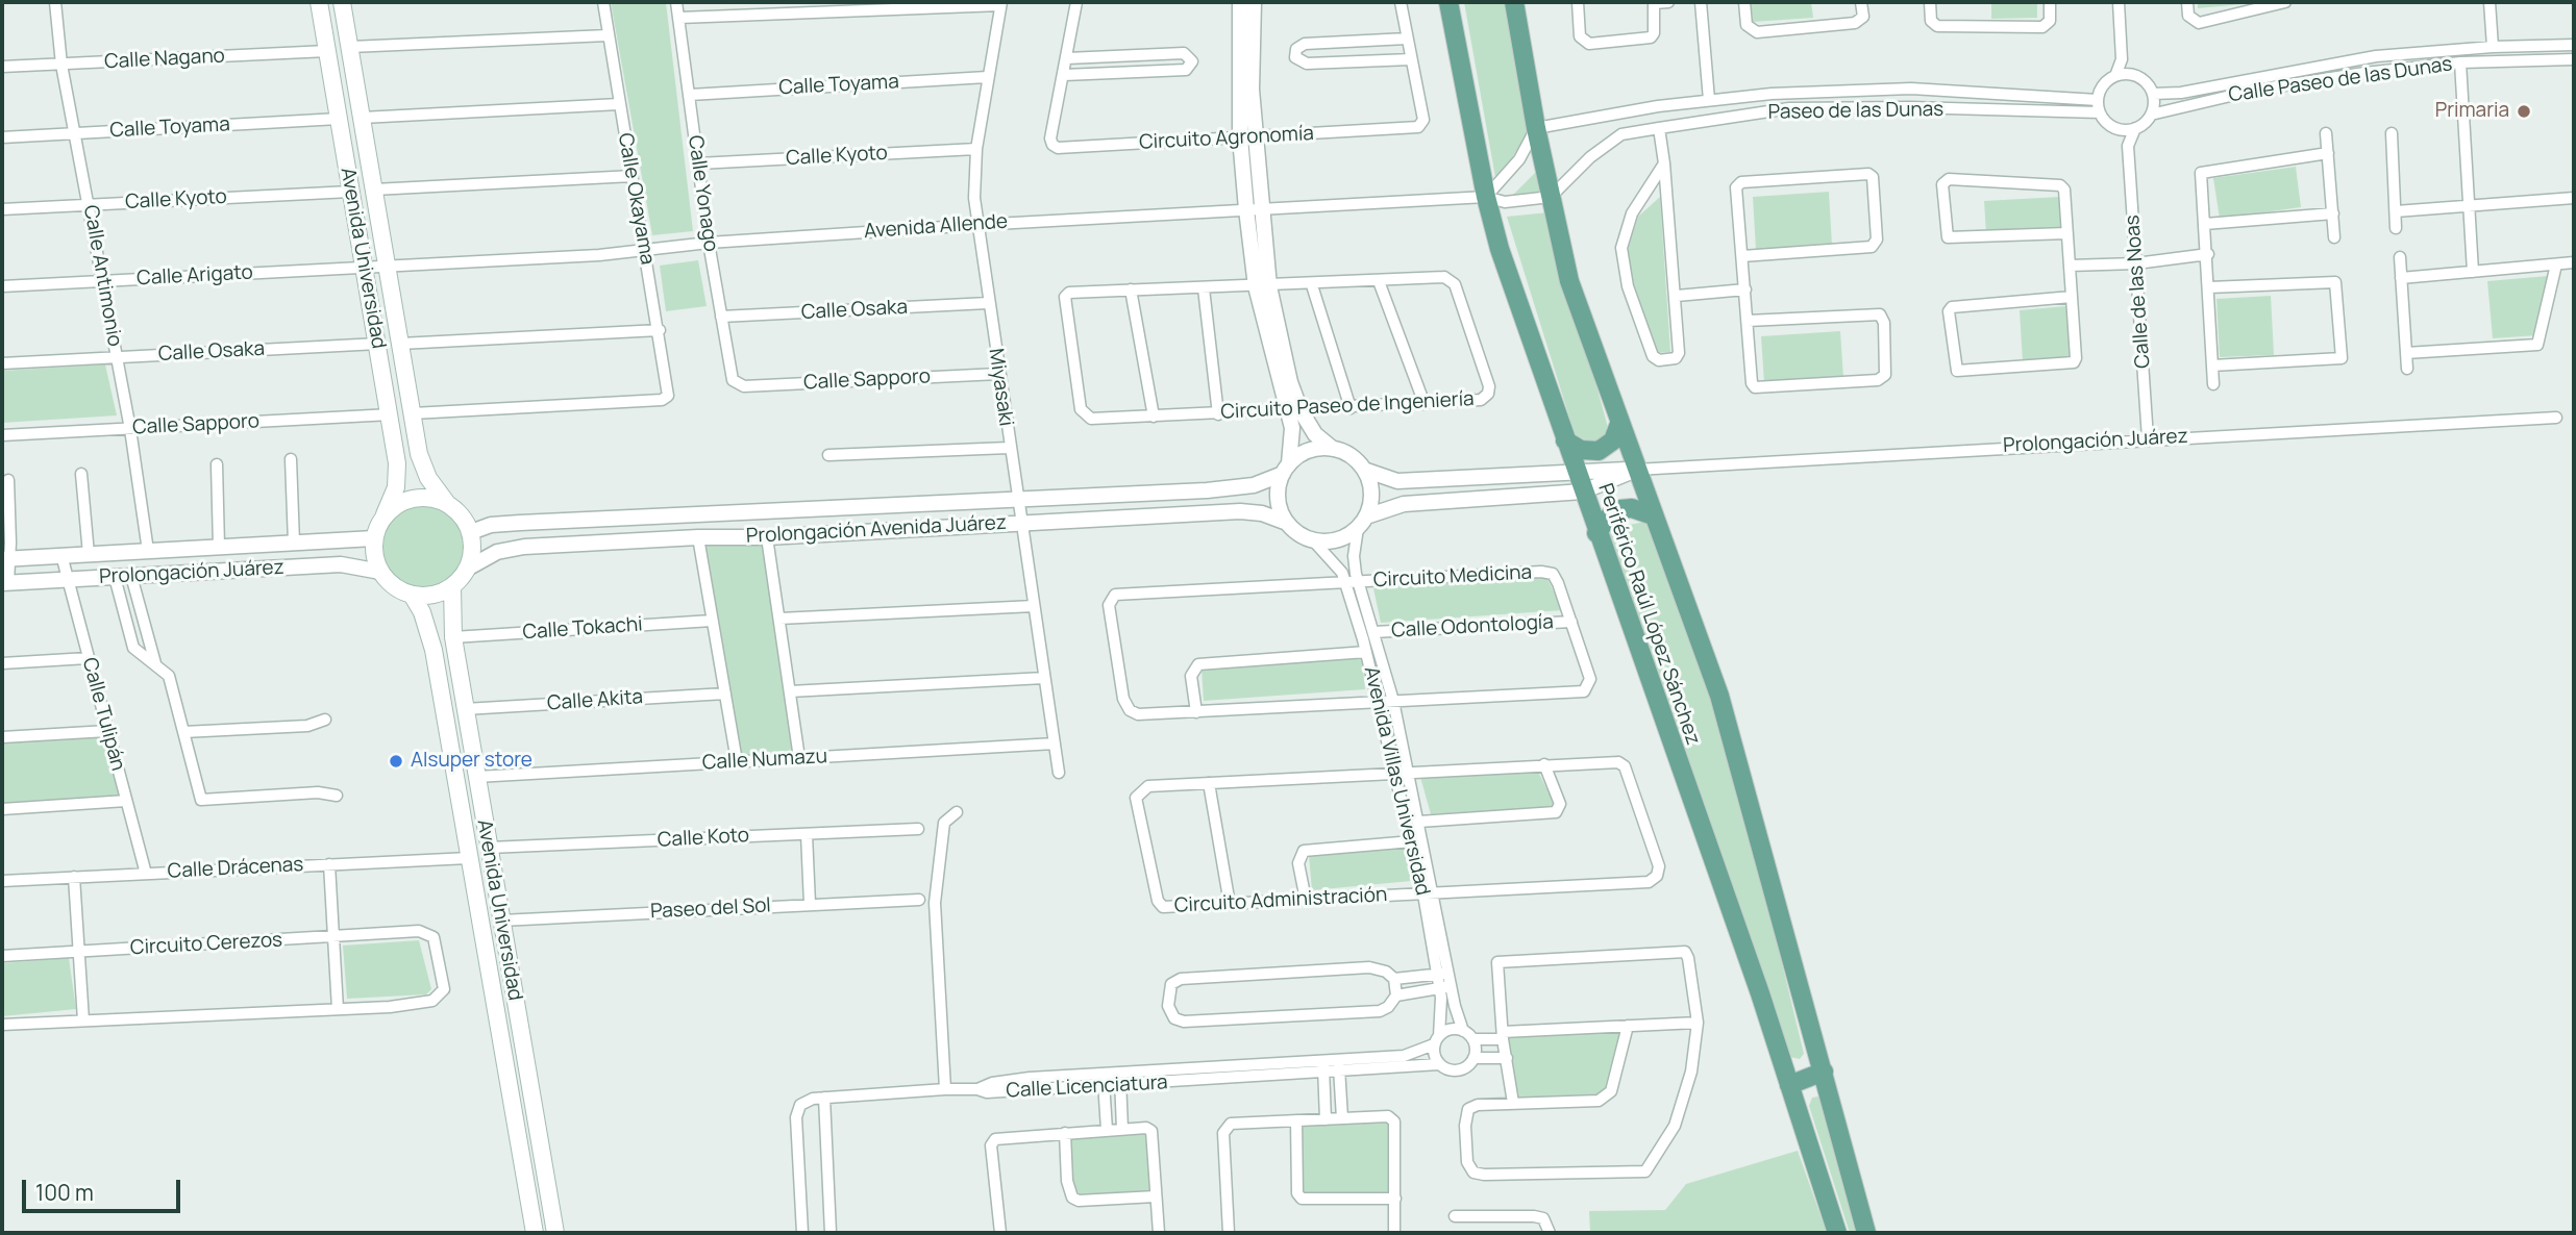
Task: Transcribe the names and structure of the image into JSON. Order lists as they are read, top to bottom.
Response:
{
  "streets": {
    "main road": ["Avenida Universidad", "Periférico Raúl López Sánchez"],
    "street": [
      "Calle Nagano",
      "Calle Paseo de las Dunas",
      "Calle Toyama",
      "Paseo de las Dunas",
      "Circuito Agronomía",
      "Calle Kyoto",
      "Calle Yonago",
      "Calle Okayama",
      "Avenida Allende",
      "Calle Antimonio",
      "Calle Arigato",
      "Calle de las Noas",
      "Calle Osaka",
      "Calle Sapporo",
      "Miyasaki",
      "Circuito Paseo de Ingeniería",
      "Prolongación Juárez",
      "Prolongación Avenida Juárez",
      "Circuito Medicina",
      "Calle Odontología",
      "Calle Tokachi",
      "Calle Akita",
      "Calle Tulipán",
      "Calle Numazu",
      "Avenida Villas Universidad",
      "Calle Koto",
      "Calle Drácenas",
      "Circuito Administración",
      "Paseo del Sol",
      "Circuito Cerezos",
      "Calle Licenciatura"
    ]
  },
  "crossings": [
    ["Calle Nagano", "Avenida Universidad"],
    ["Calle Nagano", "Calle Antimonio"],
    ["Calle Paseo de las Dunas", "Paseo de las Dunas"],
    ["Calle Paseo de las Dunas", "Calle de las Noas"],
    ["Calle Toyama", "Calle Yonago"],
    ["Calle Toyama", "Avenida Universidad"],
    ["Calle Toyama", "Calle Antimonio"],
    ["Calle Toyama", "Miyasaki"],
    ["Paseo de las Dunas", "Avenida Allende"],
    ["Paseo de las Dunas", "Calle de las Noas"],
    ["Paseo de las Dunas", "Periférico Raúl López Sánchez"],
    ["Calle Kyoto", "Calle Yonago"],
    ["Calle Kyoto", "Avenida Universidad"],
    ["Calle Kyoto", "Calle Antimonio"],
    ["Calle Kyoto", "Miyasaki"],
    ["Calle Yonago", "Avenida Allende"],
    ["Calle Yonago", "Calle Osaka"],
    ["Calle Yonago", "Calle Sapporo"],
    ["Calle Okayama", "Avenida Allende"],
    ["Calle Okayama", "Avenida Universidad"],
    ["Avenida Allende", "Avenida Universidad"],
    ["Avenida Allende", "Calle Arigato"],
    ["Avenida Allende", "Miyasaki"],
    ["Avenida Allende", "Periférico Raúl López Sánchez"],
    ["Avenida Universidad", "Calle Arigato"],
    ["Avenida Universidad", "Calle Osaka"],
    ["Avenida Universidad", "Calle Sapporo"],
    ["Avenida Universidad", "Prolongación Juárez"],
    ["Avenida Universidad", "Prolongación Avenida Juárez"],
    ["Avenida Universidad", "Calle Tokachi"],
    ["Avenida Universidad", "Calle Akita"],
    ["Avenida Universidad", "Calle Numazu"],
    ["Avenida Universidad", "Calle Koto"],
    ["Avenida Universidad", "Calle Drácenas"],
    ["Avenida Universidad", "Paseo del Sol"],
    ["Calle Antimonio", "Calle Arigato"],
    ["Calle Antimonio", "Calle Osaka"],
    ["Calle Antimonio", "Calle Sapporo"],
    ["Calle Antimonio", "Prolongación Juárez"],
    ["Calle de las Noas", "Prolongación Juárez"],
    ["Calle Osaka", "Miyasaki"],
    ["Calle Sapporo", "Miyasaki"],
    ["Miyasaki", "Prolongación Avenida Juárez"],
    ["Miyasaki", "Calle Numazu"],
    ["Prolongación Juárez", "Prolongación Avenida Juárez"],
    ["Prolongación Juárez", "Periférico Raúl López Sánchez"],
    ["Prolongación Juárez", "Calle Tulipán"],
    ["Prolongación Avenida Juárez", "Avenida Villas Universidad"],
    ["Circuito Medicina", "Calle Odontología"],
    ["Circuito Medicina", "Avenida Villas Universidad"],
    ["Calle Odontología", "Avenida Villas Universidad"],
    ["Calle Tulipán", "Calle Drácenas"],
    ["Avenida Villas Universidad", "Circuito Administración"],
    ["Avenida Villas Universidad", "Calle Licenciatura"]
  ],
  "places": ["Primaria", "Alsuper store"],
  "scale_bar": "100 m"
}
